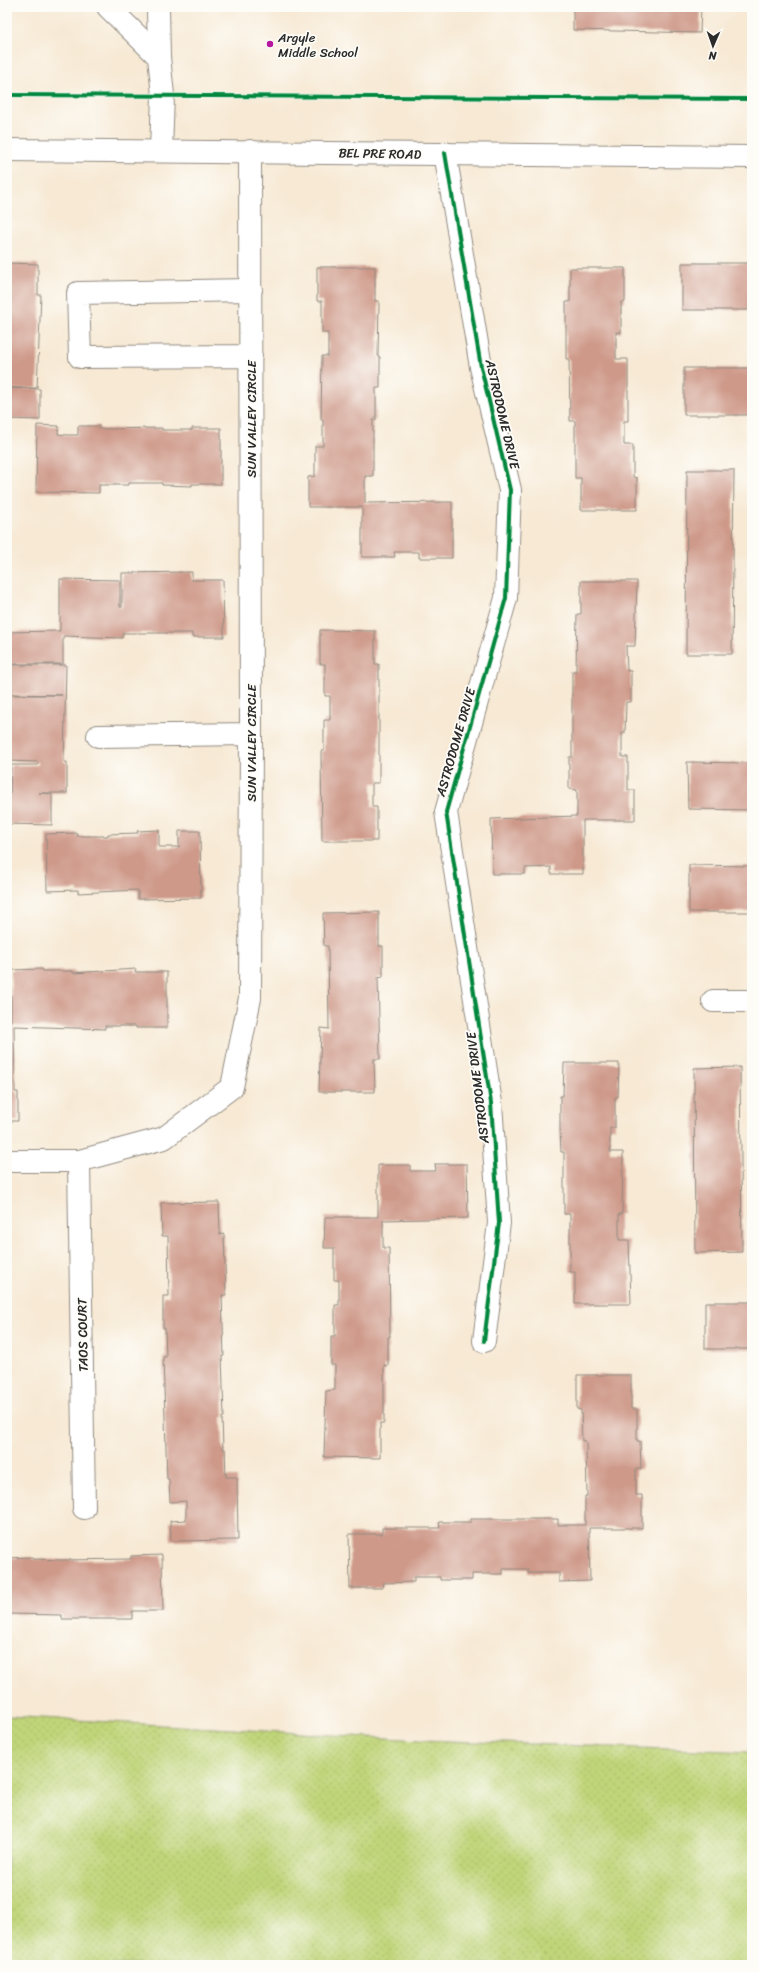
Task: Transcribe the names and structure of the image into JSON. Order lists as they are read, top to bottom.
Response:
{
  "streets": {
    "street": [
      "BEL PRE ROAD",
      "ASTRODOME DRIVE",
      "SUN VALLEY CIRCLE",
      "TAOS COURT"
    ]
  },
  "crossings": [
    ["BEL PRE ROAD", "ASTRODOME DRIVE"],
    ["BEL PRE ROAD", "SUN VALLEY CIRCLE"],
    ["SUN VALLEY CIRCLE", "TAOS COURT"]
  ],
  "places": ["Argyle Middle School"],
  "north": "bottom"
}
